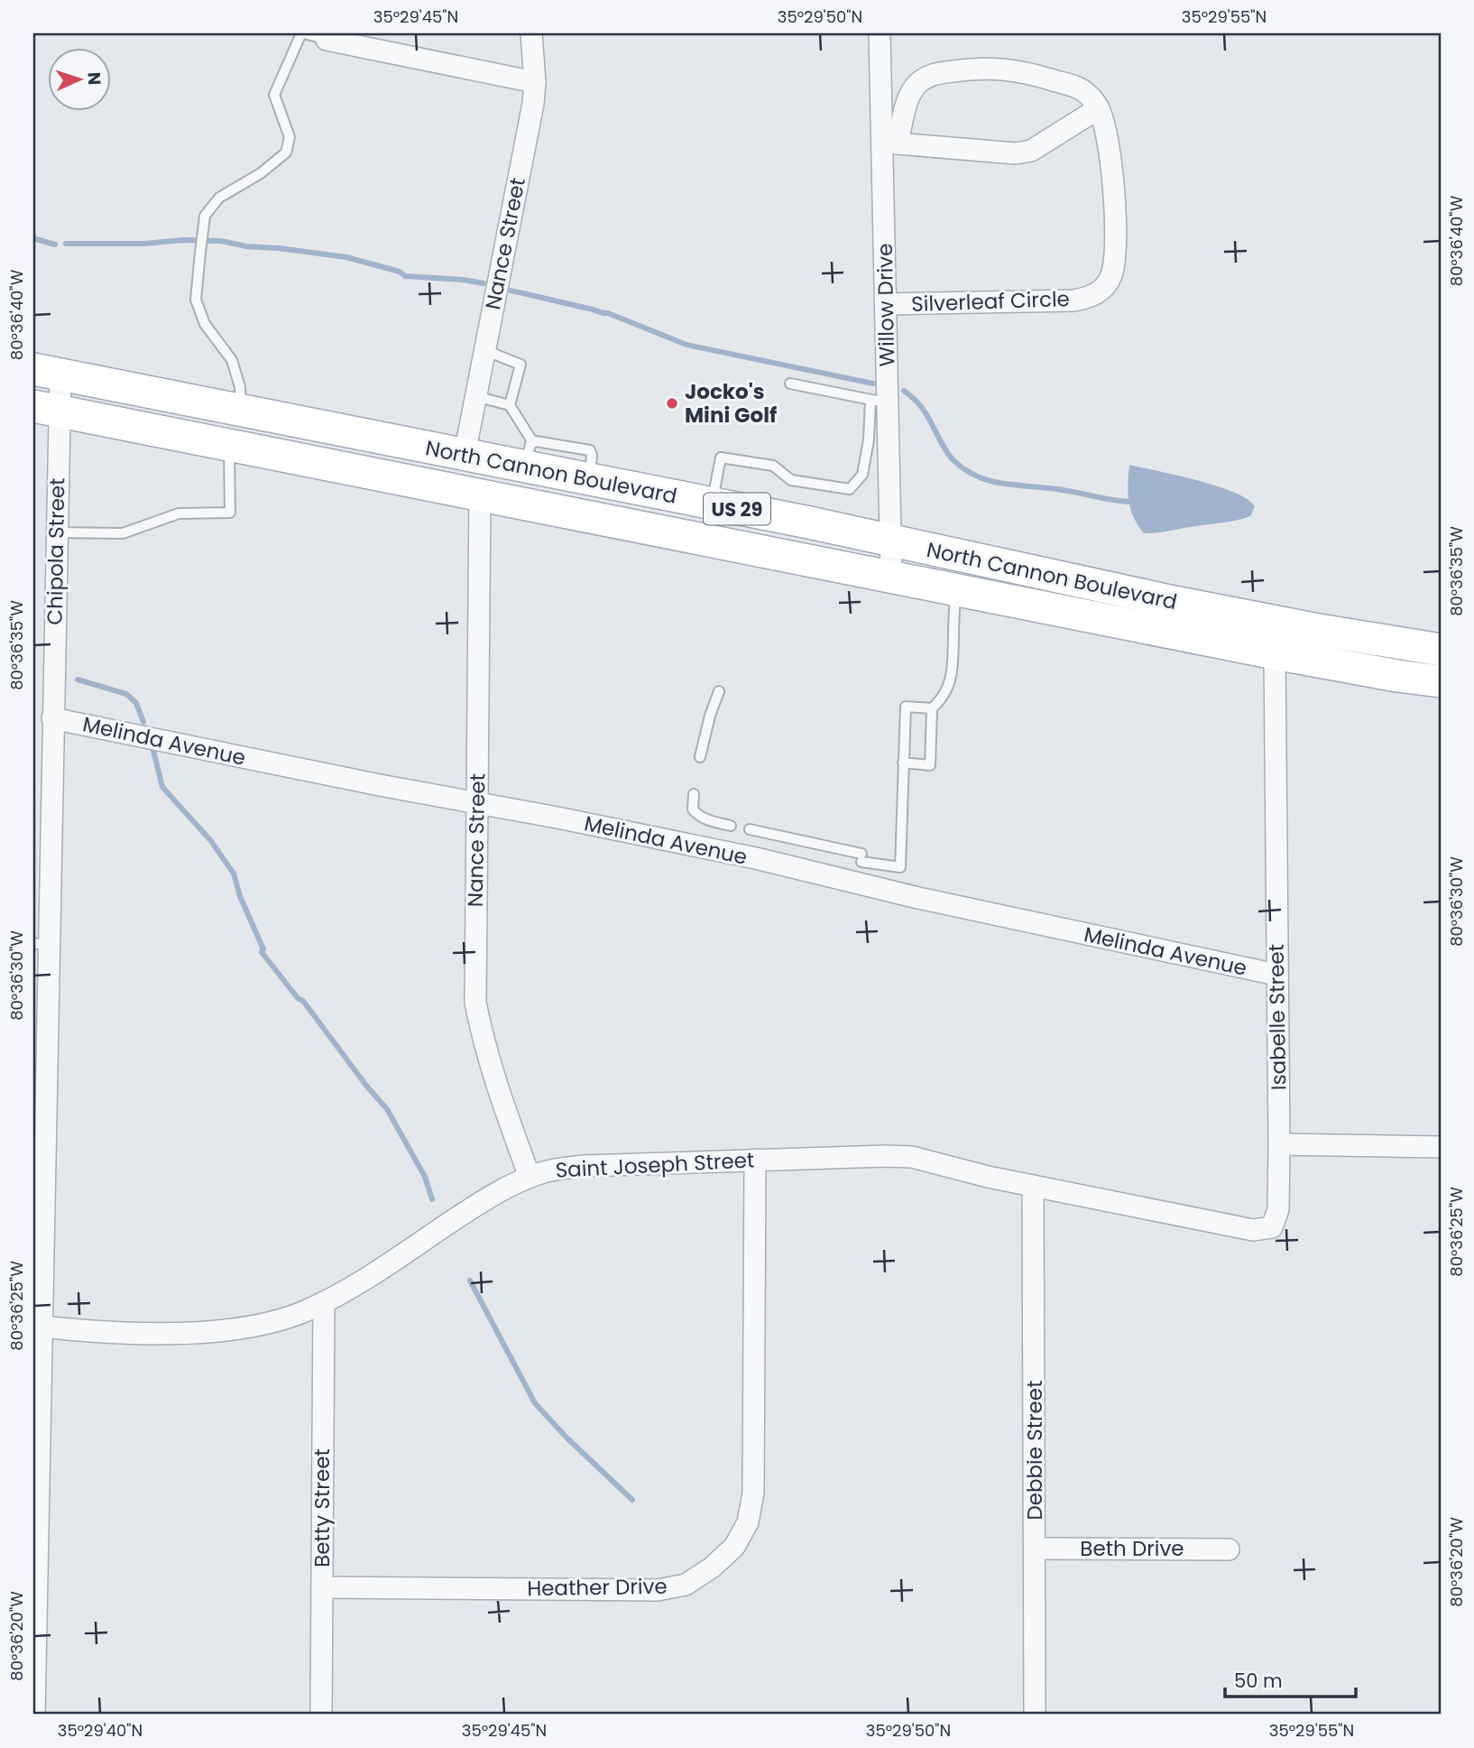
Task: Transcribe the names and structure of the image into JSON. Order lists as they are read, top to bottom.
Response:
{
  "streets": {
    "main road": ["North Cannon Boulevard", "US 29"],
    "street": [
      "Nance Street",
      "Silverleaf Circle",
      "Willow Drive",
      "Chipola Street",
      "Melinda Avenue",
      "Isabelle Street",
      "Saint Joseph Street",
      "Debbie Street",
      "Betty Street",
      "Beth Drive",
      "Heather Drive"
    ]
  },
  "crossings": [
    ["Nance Street", "North Cannon Boulevard"],
    ["Nance Street", "Melinda Avenue"],
    ["Nance Street", "Saint Joseph Street"],
    ["Silverleaf Circle", "Willow Drive"],
    ["Willow Drive", "North Cannon Boulevard"],
    ["North Cannon Boulevard", "Chipola Street"],
    ["North Cannon Boulevard", "Isabelle Street"],
    ["Chipola Street", "Melinda Avenue"],
    ["Chipola Street", "Saint Joseph Street"],
    ["Melinda Avenue", "Isabelle Street"],
    ["Isabelle Street", "Saint Joseph Street"],
    ["Saint Joseph Street", "Debbie Street"],
    ["Saint Joseph Street", "Betty Street"],
    ["Saint Joseph Street", "Heather Drive"],
    ["Debbie Street", "Beth Drive"],
    ["Betty Street", "Heather Drive"]
  ],
  "places": ["Jocko's Mini Golf"],
  "scale_bar": "50 m",
  "north": "right",
  "coordinates": [
    "35°29'45\"N",
    "35°29'50\"N",
    "35°29'55\"N",
    "80°36'40\"W",
    "80°36'35\"W",
    "80°36'30\"W",
    "80°36'25\"W",
    "80°36'20\"W",
    "35°29'40\"N"
  ]
}
